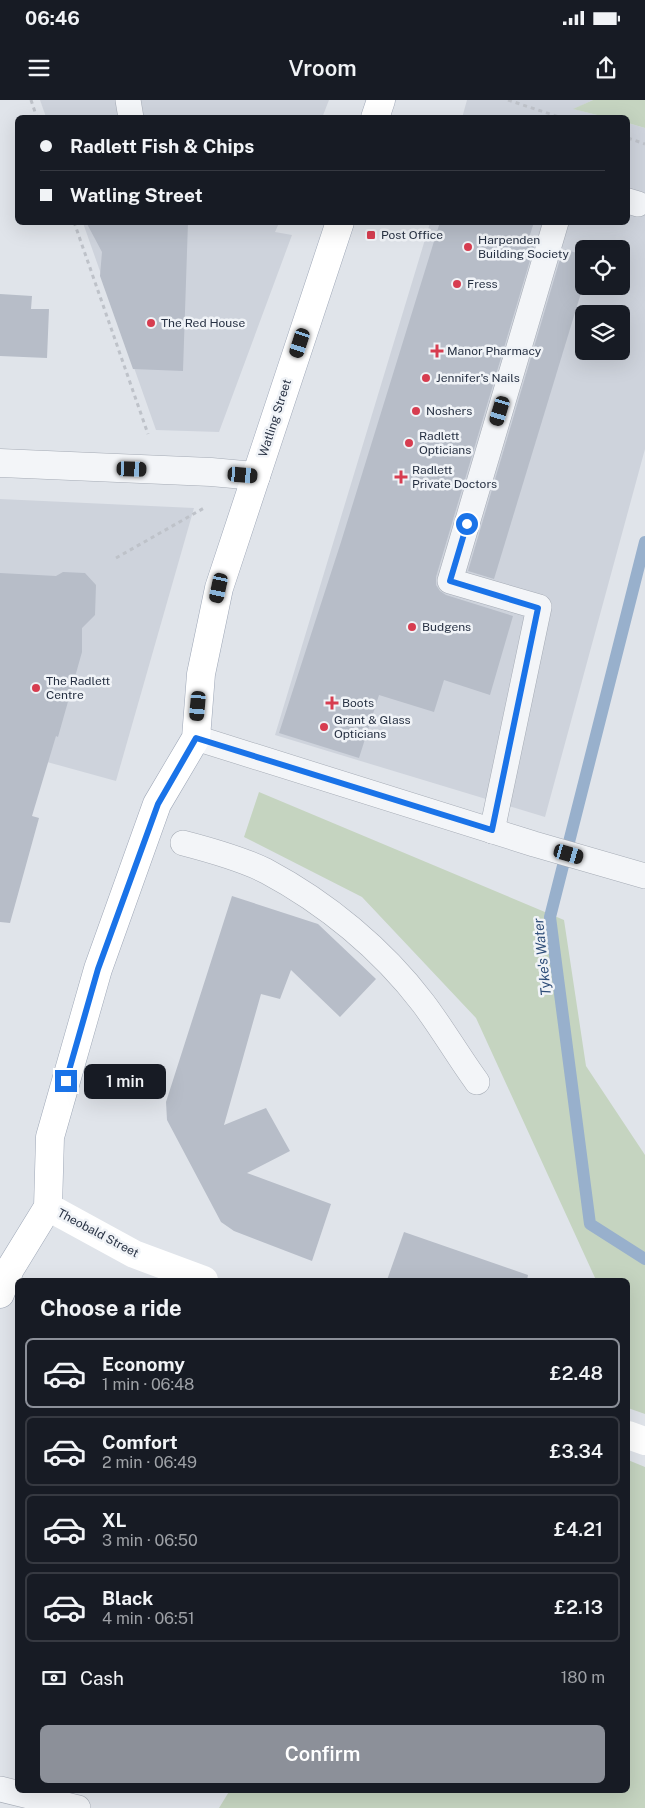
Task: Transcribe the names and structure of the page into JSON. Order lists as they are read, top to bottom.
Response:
{
  "streets": {
    "main road": ["Watling Street", "Theobald Street"]
  },
  "crossings": [
    ["Watling Street", "Theobald Street"]
  ],
  "water": ["Tyke's Water"],
  "places": {
    "transit": ["Post Office"],
    "other": [
      "Harpenden Building Society",
      "Fress",
      "The Red House",
      "Jennifer's Nails",
      "Noshers",
      "Radlett Opticians",
      "Budgens",
      "The Radlett Centre",
      "Grant & Glass Opticians"
    ],
    "health": ["Manor Pharmacy", "Radlett Private Doctors", "Boots"]
  },
  "page": {
    "status": "06:46",
    "header": "Vroom",
    "banner": ["Radlett Fish & Chips", "Watling Street"],
    "bubble": "1 min",
    "heading": "Choose a ride",
    "list": [
      {
        "name": "Economy",
        "note": "1 min · 06:48",
        "value": "£2.48"
      },
      {
        "name": "Comfort",
        "note": "2 min · 06:49",
        "value": "£3.34"
      },
      {
        "name": "XL",
        "note": "3 min · 06:50",
        "value": "£4.21"
      },
      {
        "name": "Black",
        "note": "4 min · 06:51",
        "value": "£2.13"
      }
    ],
    "pay": ["Cash", "180 m"],
    "buttons": "Confirm"
  }
}
